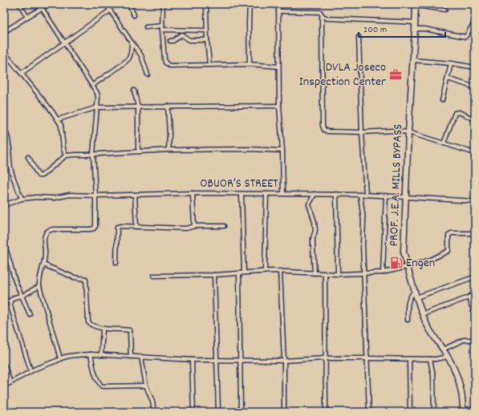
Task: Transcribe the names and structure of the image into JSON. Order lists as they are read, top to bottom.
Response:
{
  "streets": {
    "street": ["OBUOR’S STREET", "PROF. J.E.A. MILLS BYPASS"]
  },
  "crossings": [
    ["OBUOR’S STREET", "PROF. J.E.A. MILLS BYPASS"]
  ],
  "places": {
    "office": ["DVLA Joseco Inspection Center"],
    "fuel station": ["Engen"]
  },
  "scale_bar": "200 m"
}
